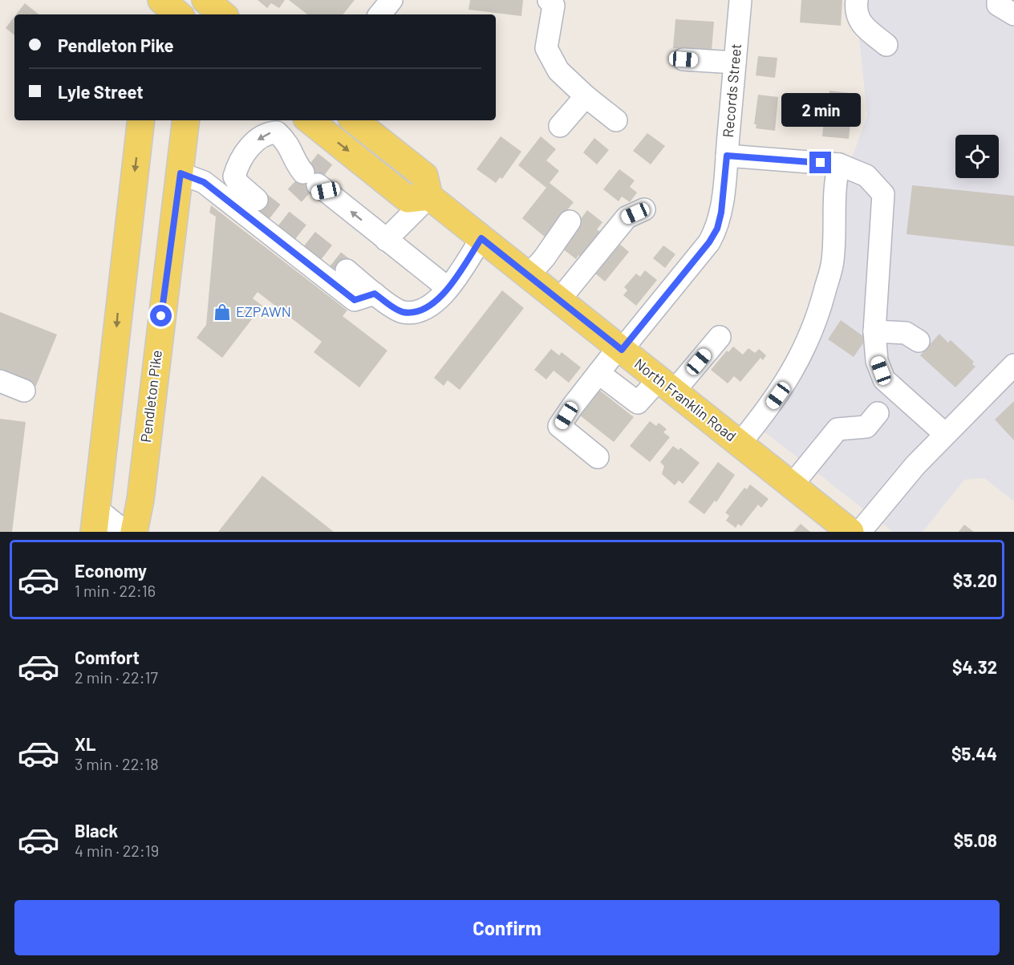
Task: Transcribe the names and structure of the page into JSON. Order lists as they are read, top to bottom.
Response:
{
  "streets": {
    "main road": ["Pendleton Pike", "North Franklin Road"],
    "street": ["Records Street"]
  },
  "crossings": [
    ["Records Street", "North Franklin Road"]
  ],
  "places": {
    "shop": ["EZPAWN"]
  },
  "page": {
    "banner": ["Pendleton Pike", "Lyle Street"],
    "bubble": "2 min",
    "list": [
      {
        "name": "Economy",
        "note": "1 min · 22:16",
        "value": "$3.20"
      },
      {
        "name": "Comfort",
        "note": "2 min · 22:17",
        "value": "$4.32"
      },
      {
        "name": "XL",
        "note": "3 min · 22:18",
        "value": "$5.44"
      },
      {
        "name": "Black",
        "note": "4 min · 22:19",
        "value": "$5.08"
      }
    ],
    "buttons": "Confirm"
  }
}
